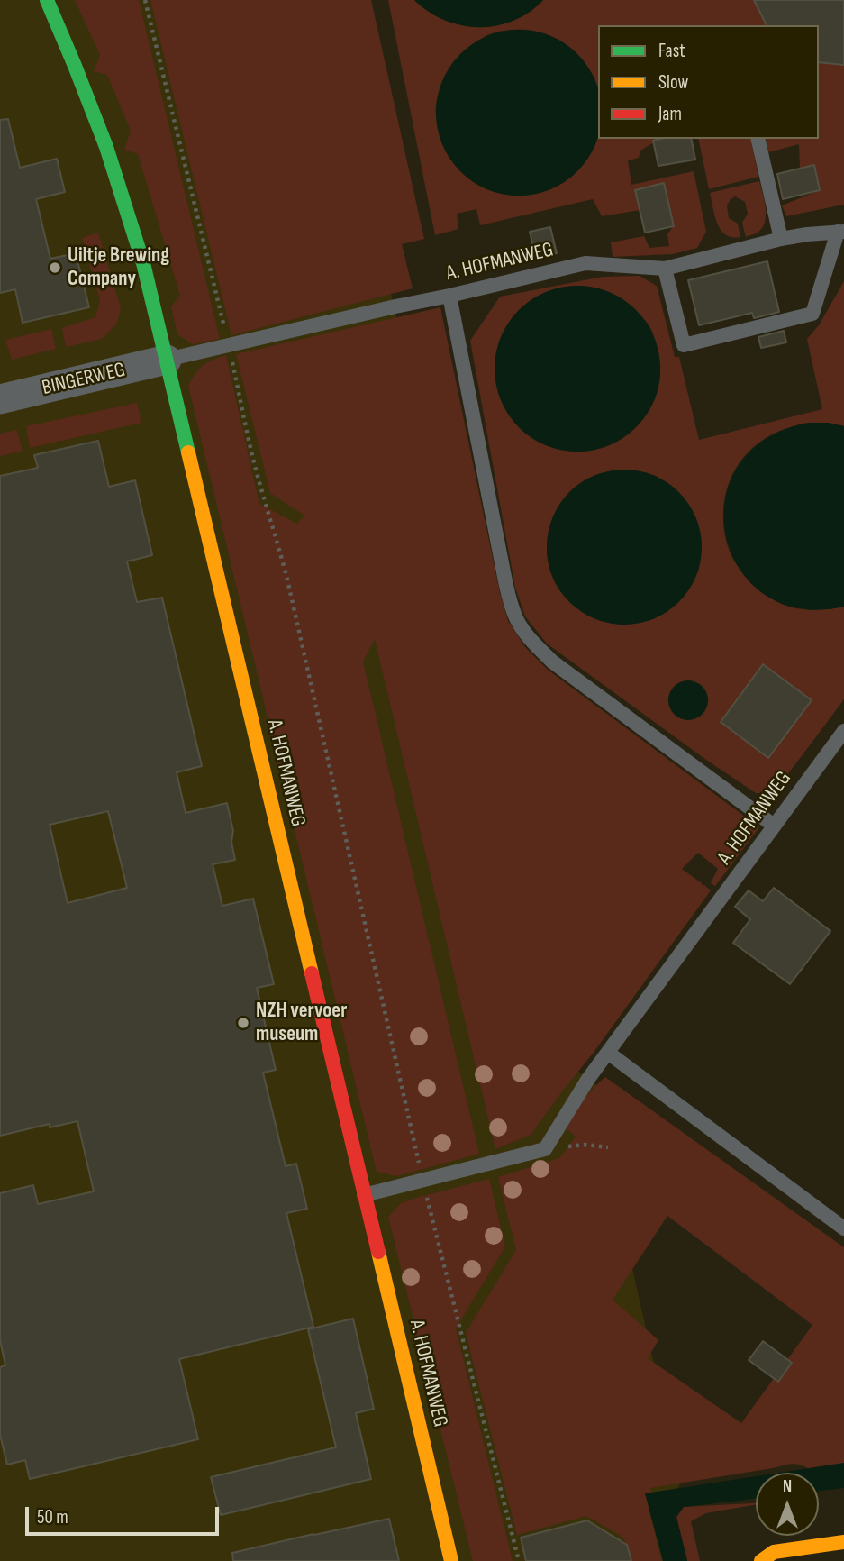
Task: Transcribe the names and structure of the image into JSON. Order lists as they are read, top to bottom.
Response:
{
  "streets": {
    "street": ["A. HOFMANWEG", "BINGERWEG"]
  },
  "crossings": [
    ["A. HOFMANWEG", "BINGERWEG"]
  ],
  "places": ["Uiltje Brewing Company", "NZH vervoer museum"],
  "legend": ["Fast", "Slow", "Jam"],
  "scale_bar": "50 m",
  "north": "top"
}
